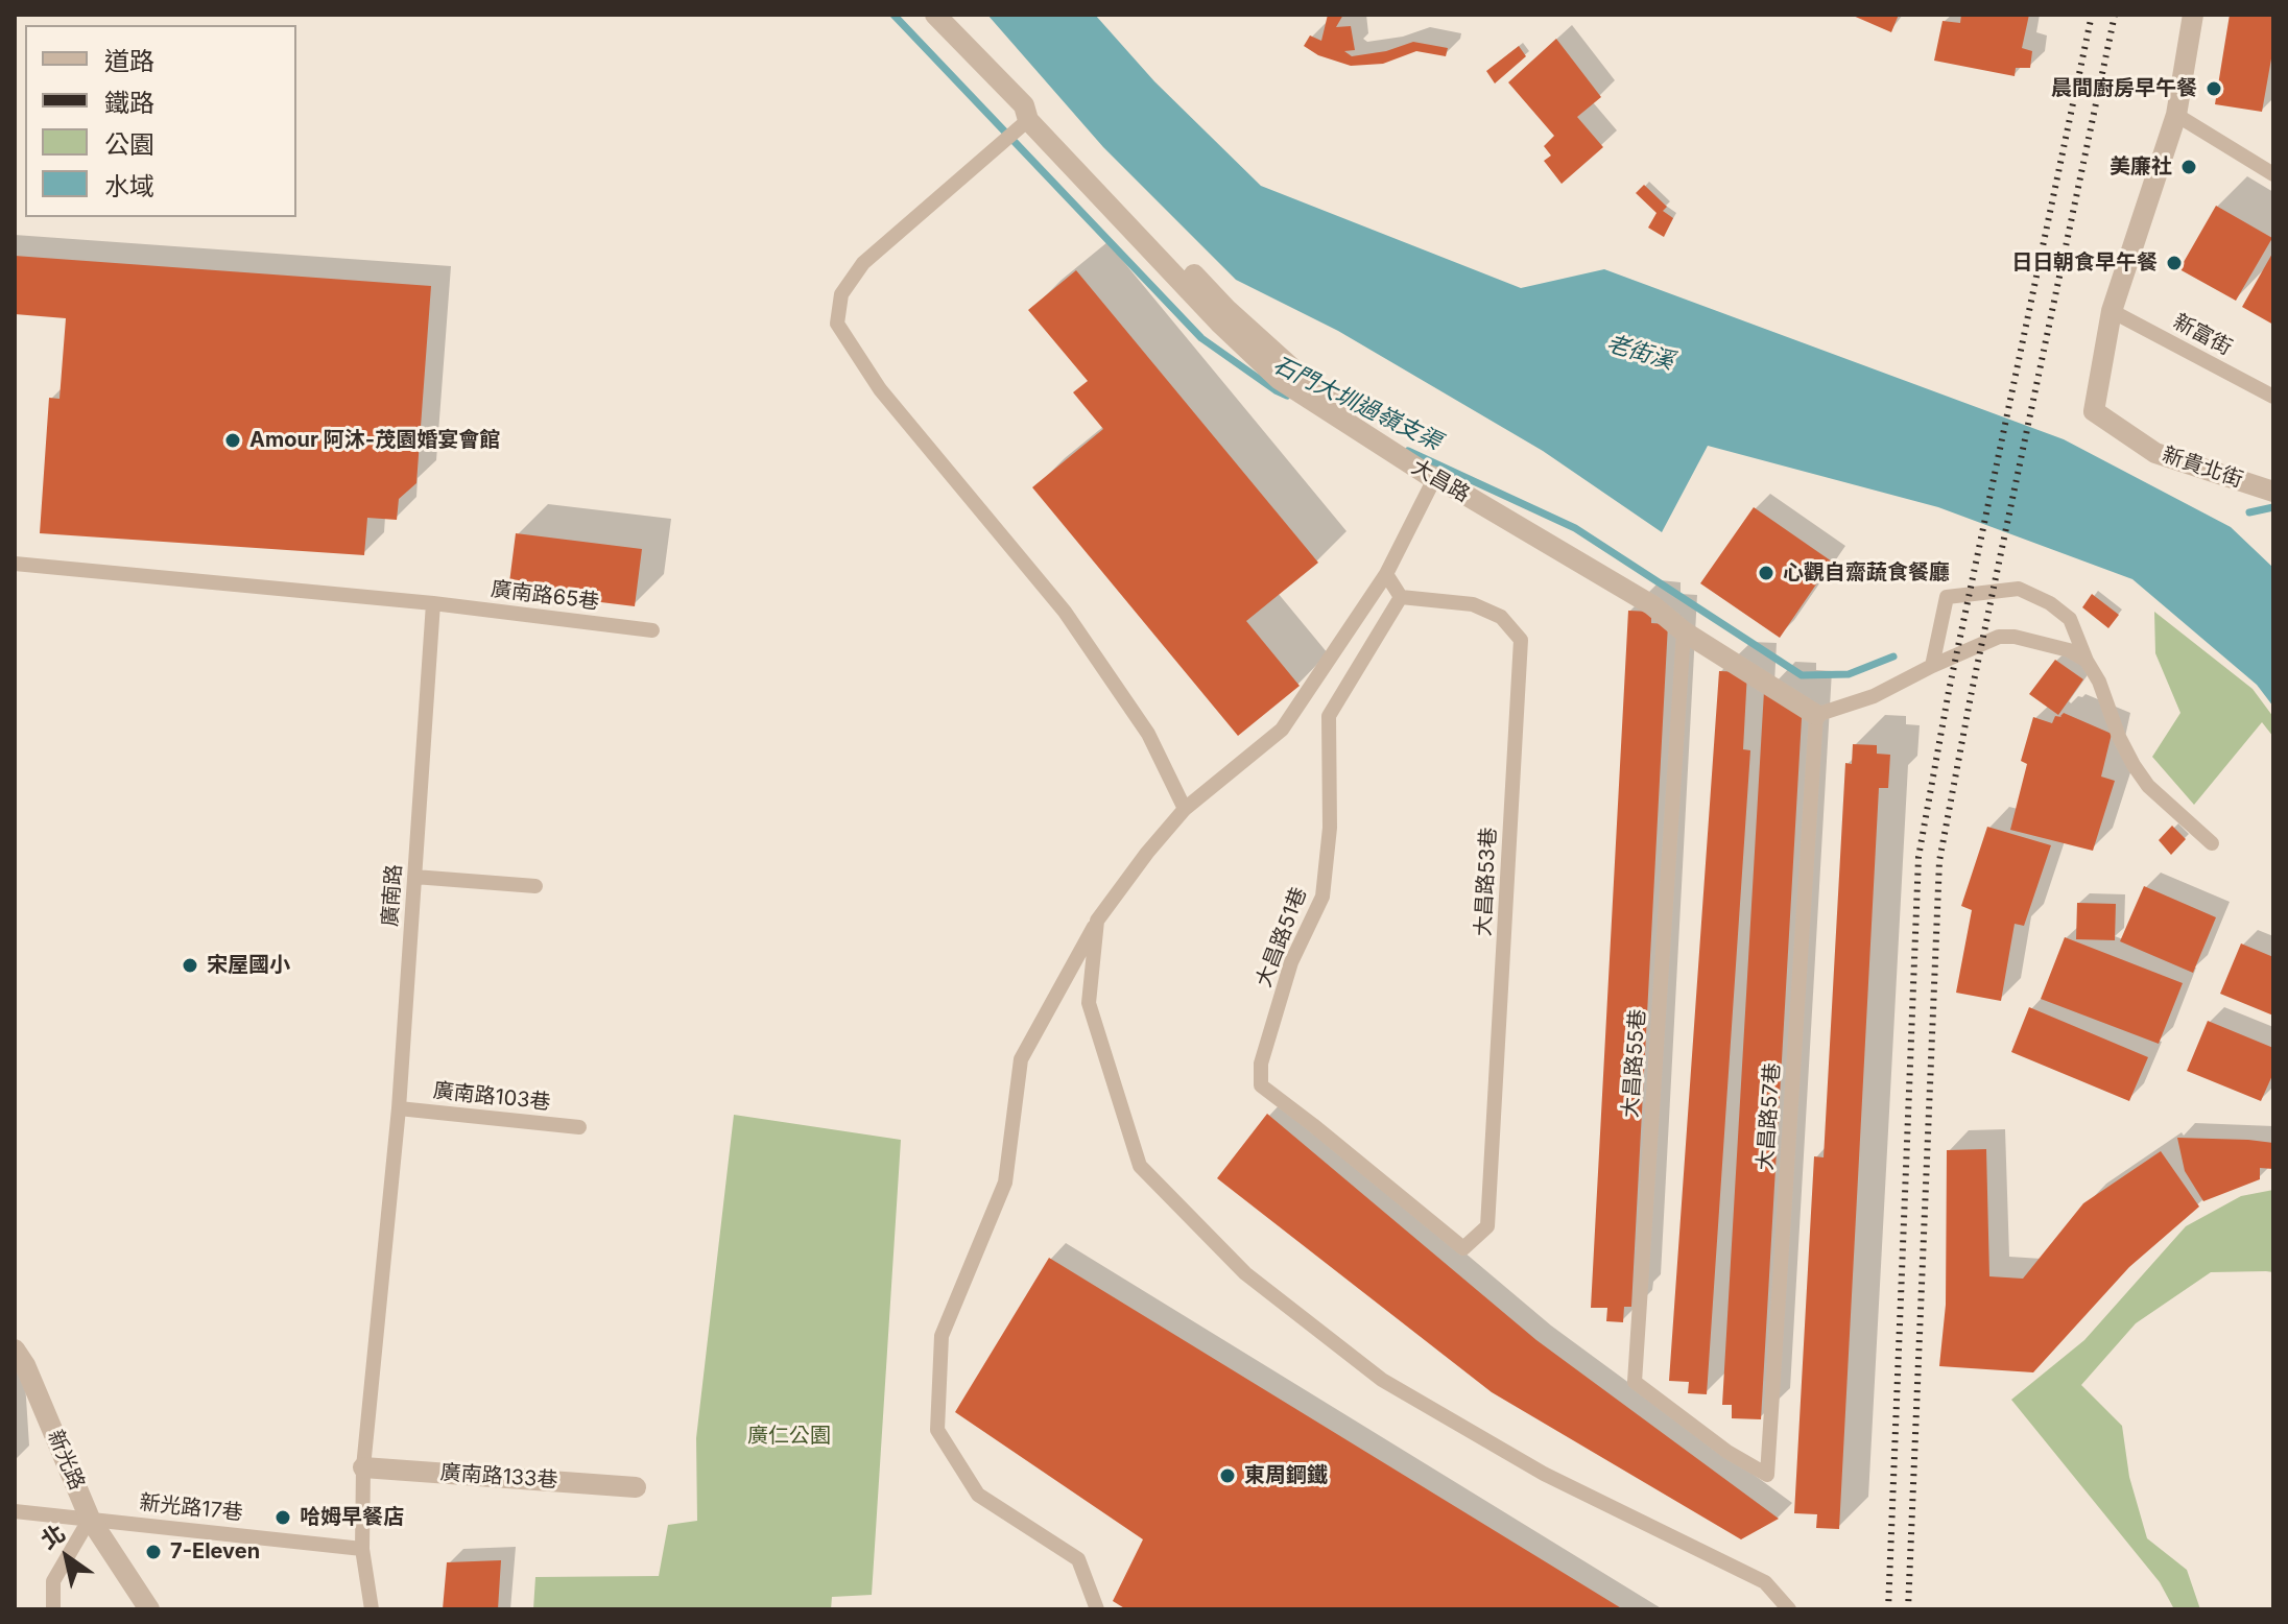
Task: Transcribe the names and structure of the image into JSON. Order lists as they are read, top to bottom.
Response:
{
  "streets": {
    "street": [
      "新貴北街",
      "大昌路",
      "新光路",
      "廣南路133巷"
    ],
    "lane": [
      "新富街",
      "廣南路65巷",
      "大昌路53巷",
      "廣南路",
      "大昌路51巷",
      "大昌路55巷",
      "廣南路103巷",
      "大昌路57巷",
      "新光路17巷"
    ]
  },
  "crossings": [
    ["新富街", "新貴北街"],
    ["大昌路", "大昌路55巷"],
    ["大昌路", "大昌路57巷"],
    ["廣南路65巷", "廣南路"],
    ["大昌路53巷", "大昌路51巷"],
    ["廣南路", "廣南路103巷"],
    ["廣南路", "廣南路133巷"],
    ["廣南路", "新光路17巷"],
    ["大昌路55巷", "大昌路57巷"],
    ["新光路", "新光路17巷"]
  ],
  "water": ["老街溪", "石門大圳過嶺支渠"],
  "parks": ["廣仁公園"],
  "places": [
    "晨間廚房早午餐",
    "美廉社",
    "日日朝食早午餐",
    "Amour 阿沐-茂園婚宴會館",
    "心觀自齋蔬食餐廳",
    "宋屋國小",
    "東周鋼鐵",
    "哈姆早餐店",
    "7-Eleven"
  ],
  "legend": [
    "道路",
    "鐵路",
    "公園",
    "水域"
  ],
  "north": "top left"
}
